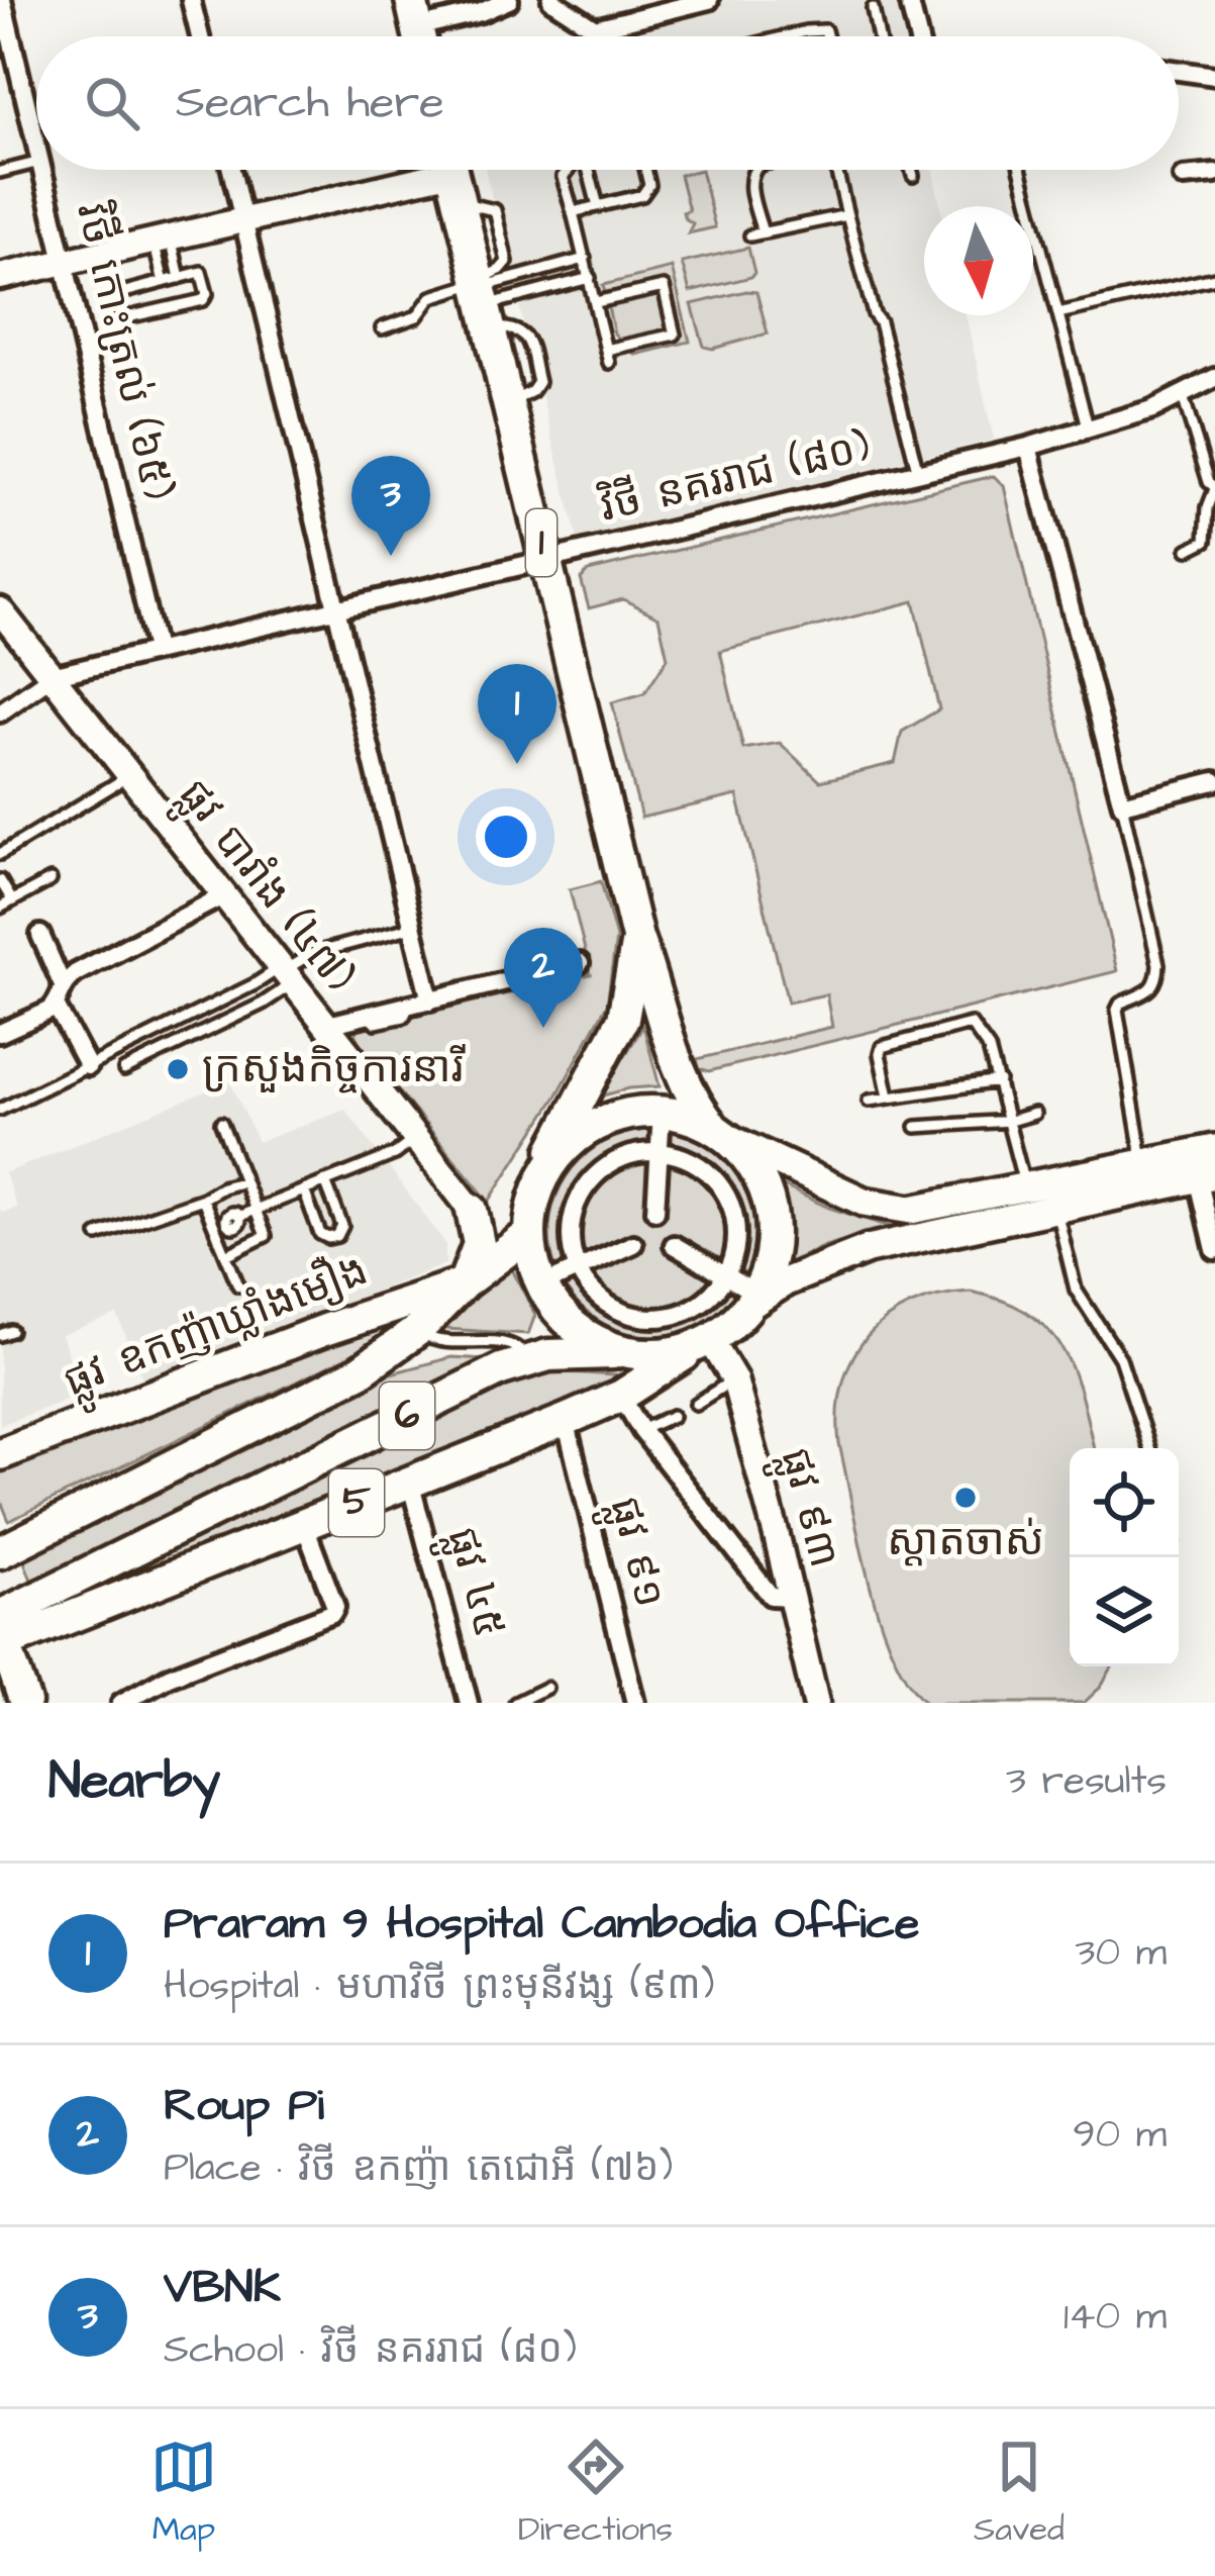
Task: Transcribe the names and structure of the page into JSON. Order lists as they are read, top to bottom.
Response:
{
  "streets": {
    "highway": [
      "1",
      "ផ្លូវ ឧកញ៉ាឃ្លាំងមឿង",
      "6",
      "5"
    ],
    "street": [
      "វិថី កោះត្រល់ (៦៥)",
      "វិថី នគររាជ (៨០)",
      "ផ្លូវ បារាំង (៤៧)",
      "ផ្លូវ ៩៣",
      "ផ្លូវ ៩១",
      "ផ្លូវ ៤៥"
    ]
  },
  "crossings": [
    ["វិថី កោះត្រល់ (៦៥)", "វិថី នគររាជ (៨០)"],
    ["វិថី នគររាជ (៨០)", "1"],
    ["វិថី នគររាជ (៨០)", "ផ្លូវ បារាំង (៤៧)"],
    ["1", "6"],
    ["ផ្លូវ ឧកញ៉ាឃ្លាំងមឿង", "6"],
    ["6", "5"],
    ["5", "ផ្លូវ ៩៣"],
    ["5", "ផ្លូវ ៩១"],
    ["5", "ផ្លូវ ៤៥"]
  ],
  "places": ["ក្រសួងកិច្ចការនារី", "ស្ដាតចាស់"],
  "north": "bottom",
  "page": {
    "search": "Search here",
    "pins": ["3", "1", "2"],
    "heading": ["Nearby", "3 results"],
    "list": [
      {
        "mark": "1",
        "name": "Praram 9 Hospital Cambodia Office",
        "note": "Hospital · មហាវិថី ព្រះមុនីវង្ស (៩៣)",
        "value": "30 m"
      },
      {
        "mark": "2",
        "name": "Roup Pi",
        "note": "Place · វិថី ឧកញ៉ា តេជោអី (៧៦)",
        "value": "90 m"
      },
      {
        "mark": "3",
        "name": "VBNK",
        "note": "School · វិថី នគររាជ (៨០)",
        "value": "140 m"
      }
    ],
    "nav": ["Map", "Directions", "Saved"]
  }
}
